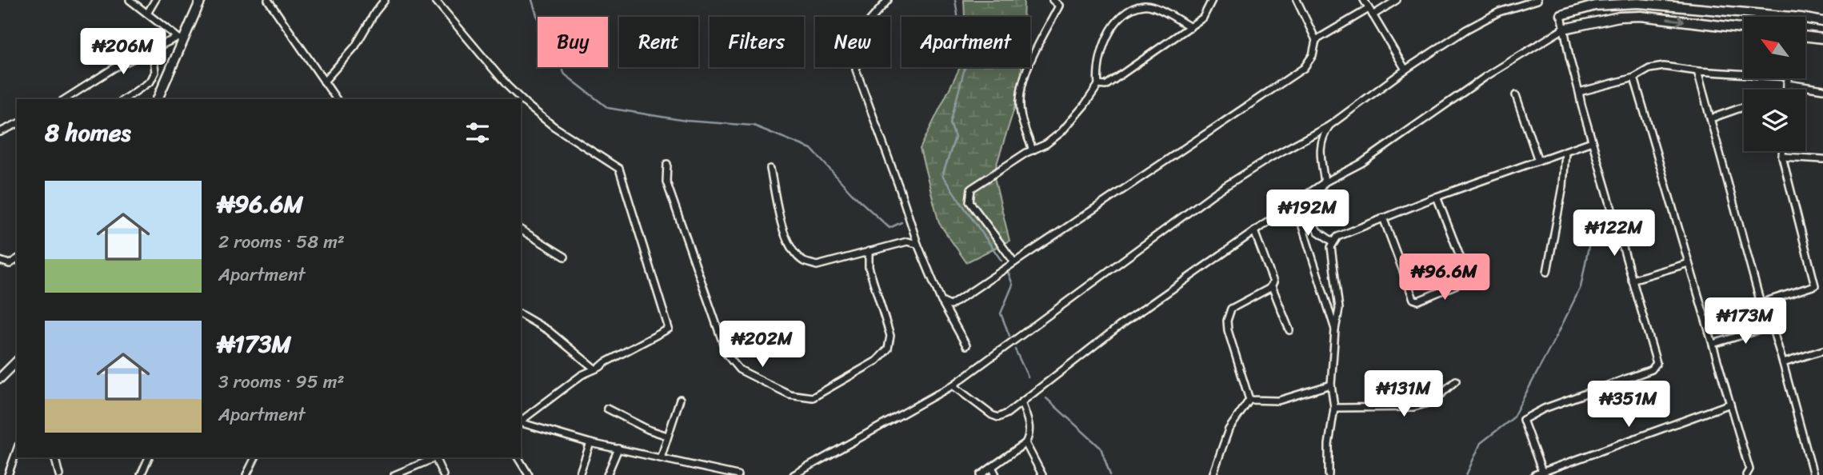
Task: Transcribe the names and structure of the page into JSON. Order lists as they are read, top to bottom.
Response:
{
  "north": "top left",
  "page": {
    "chip": [
      "Buy",
      "Rent",
      "Filters",
      "New",
      "Apartment"
    ],
    "price": [
      "₦206M",
      "₦192M",
      "₦122M",
      "₦96.6M",
      "₦173M",
      "₦202M",
      "₦131M",
      "₦351M"
    ],
    "heading": "8 homes",
    "list": [
      {
        "name": "₦96.6M",
        "note": "2 rooms · 58 m² · Apartment"
      },
      {
        "name": "₦173M",
        "note": "3 rooms · 95 m² · Apartment"
      }
    ]
  }
}
